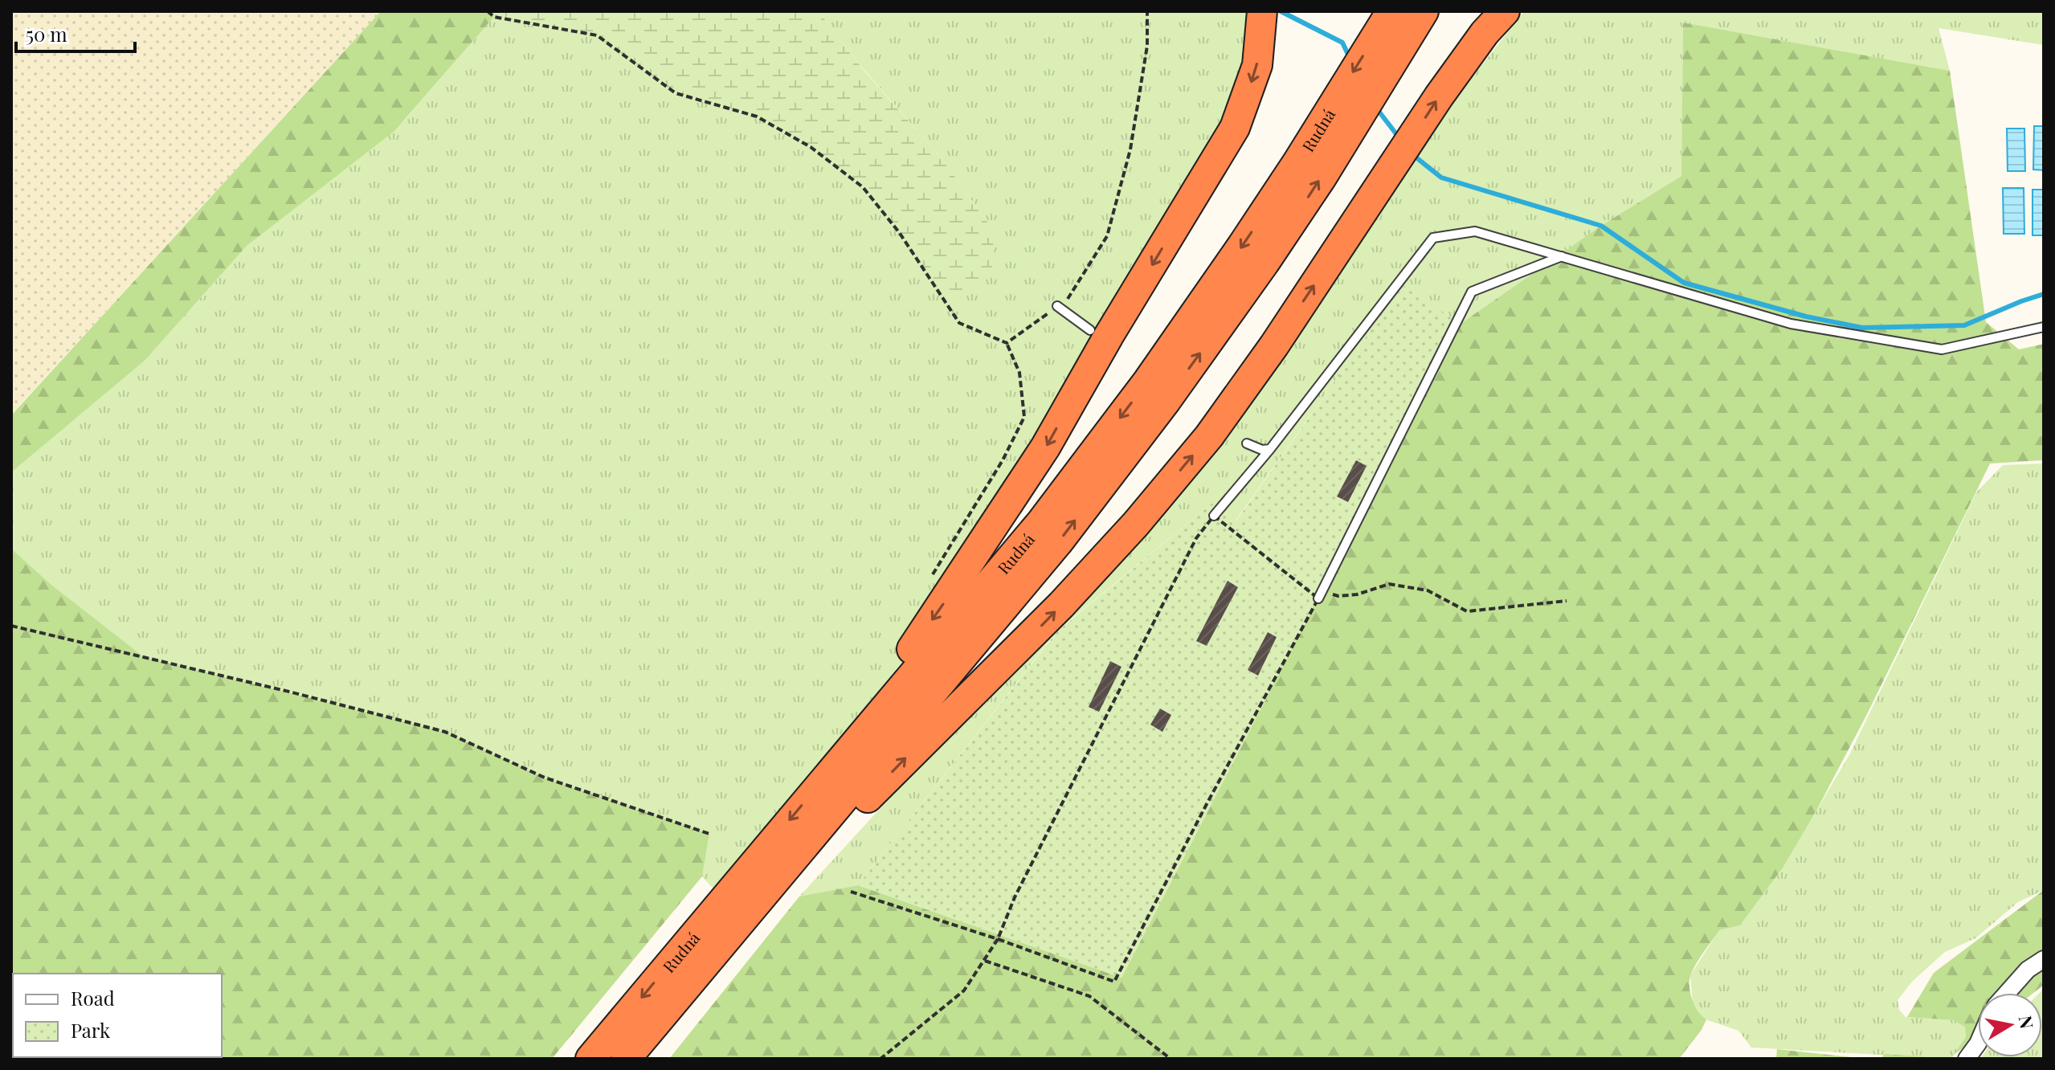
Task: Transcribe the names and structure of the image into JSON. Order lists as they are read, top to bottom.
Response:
{
  "streets": {
    "highway": ["Rudná"]
  },
  "legend": ["Road", "Park"],
  "scale_bar": "50 m",
  "north": "right"
}
